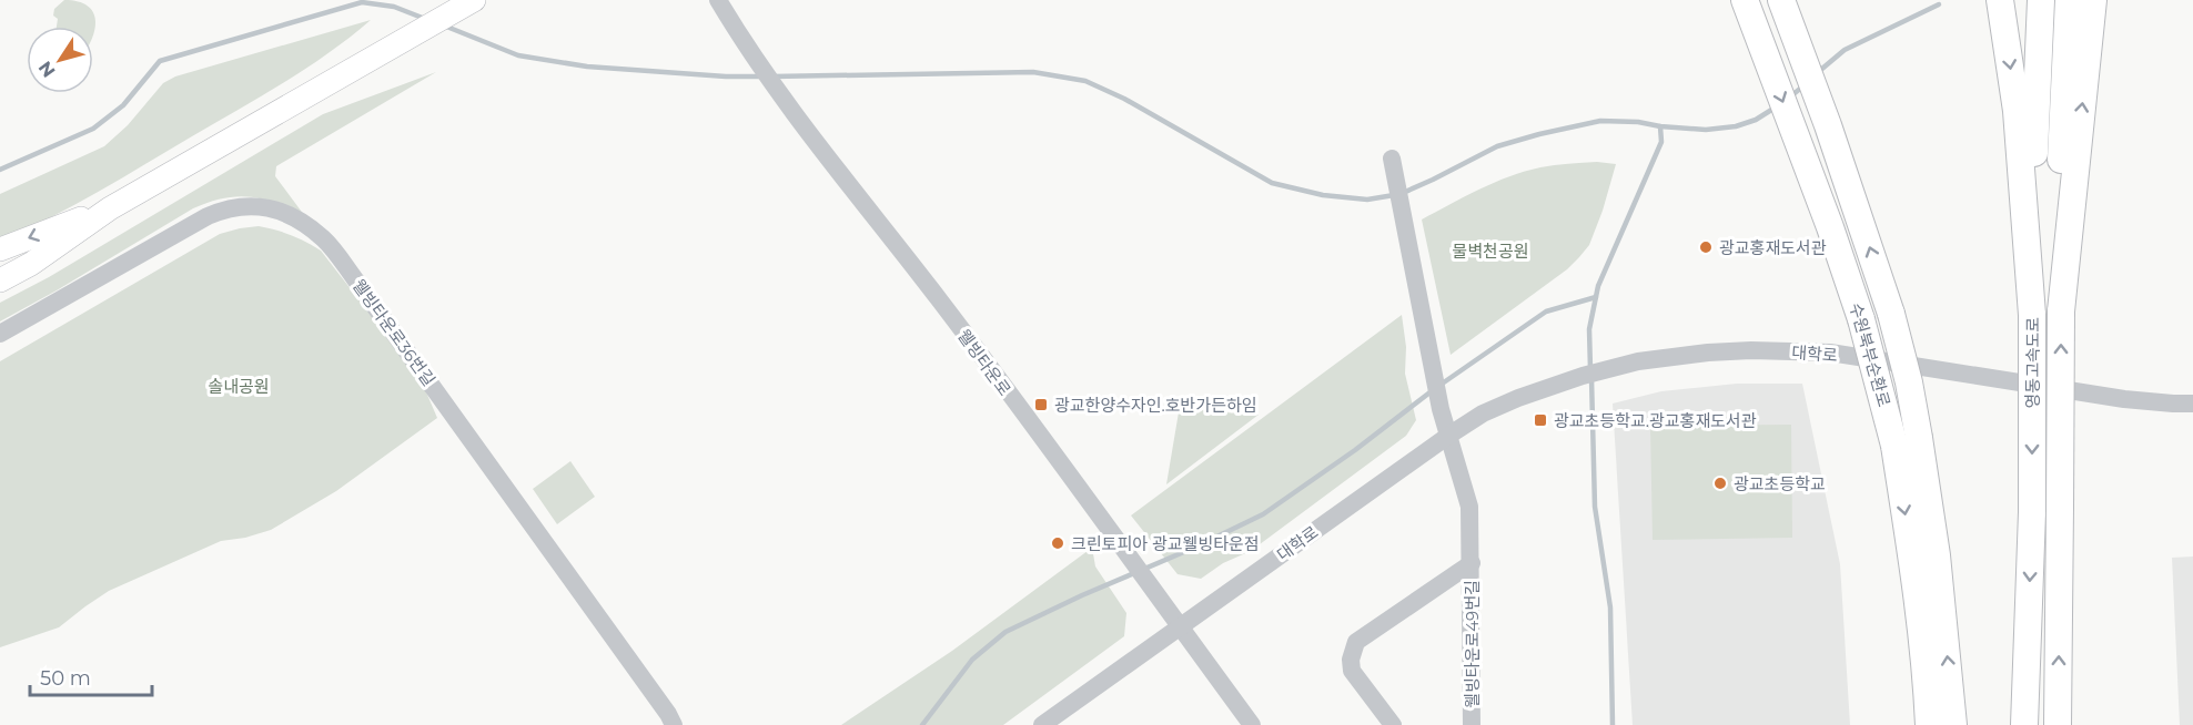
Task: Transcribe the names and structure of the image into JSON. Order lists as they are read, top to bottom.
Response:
{
  "streets": {
    "highway": ["수원북부순환로", "영동고속도로"],
    "street": [
      "웰빙타운로36번길",
      "대학로",
      "웰빙타운로",
      "웰빙타운로49번길"
    ]
  },
  "crossings": [
    ["대학로", "웰빙타운로"],
    ["대학로", "웰빙타운로49번길"]
  ],
  "parks": ["물벽천공원", "솔내공원"],
  "places": {
    "other": ["광교홍재도서관", "광교초등학교", "크린토피아 광교웰빙타운점"],
    "transit": ["광교한양수자인.호반가든하임", "광교초등학교.광교홍재도서관"]
  },
  "scale_bar": "50 m",
  "north": "bottom left"
}
